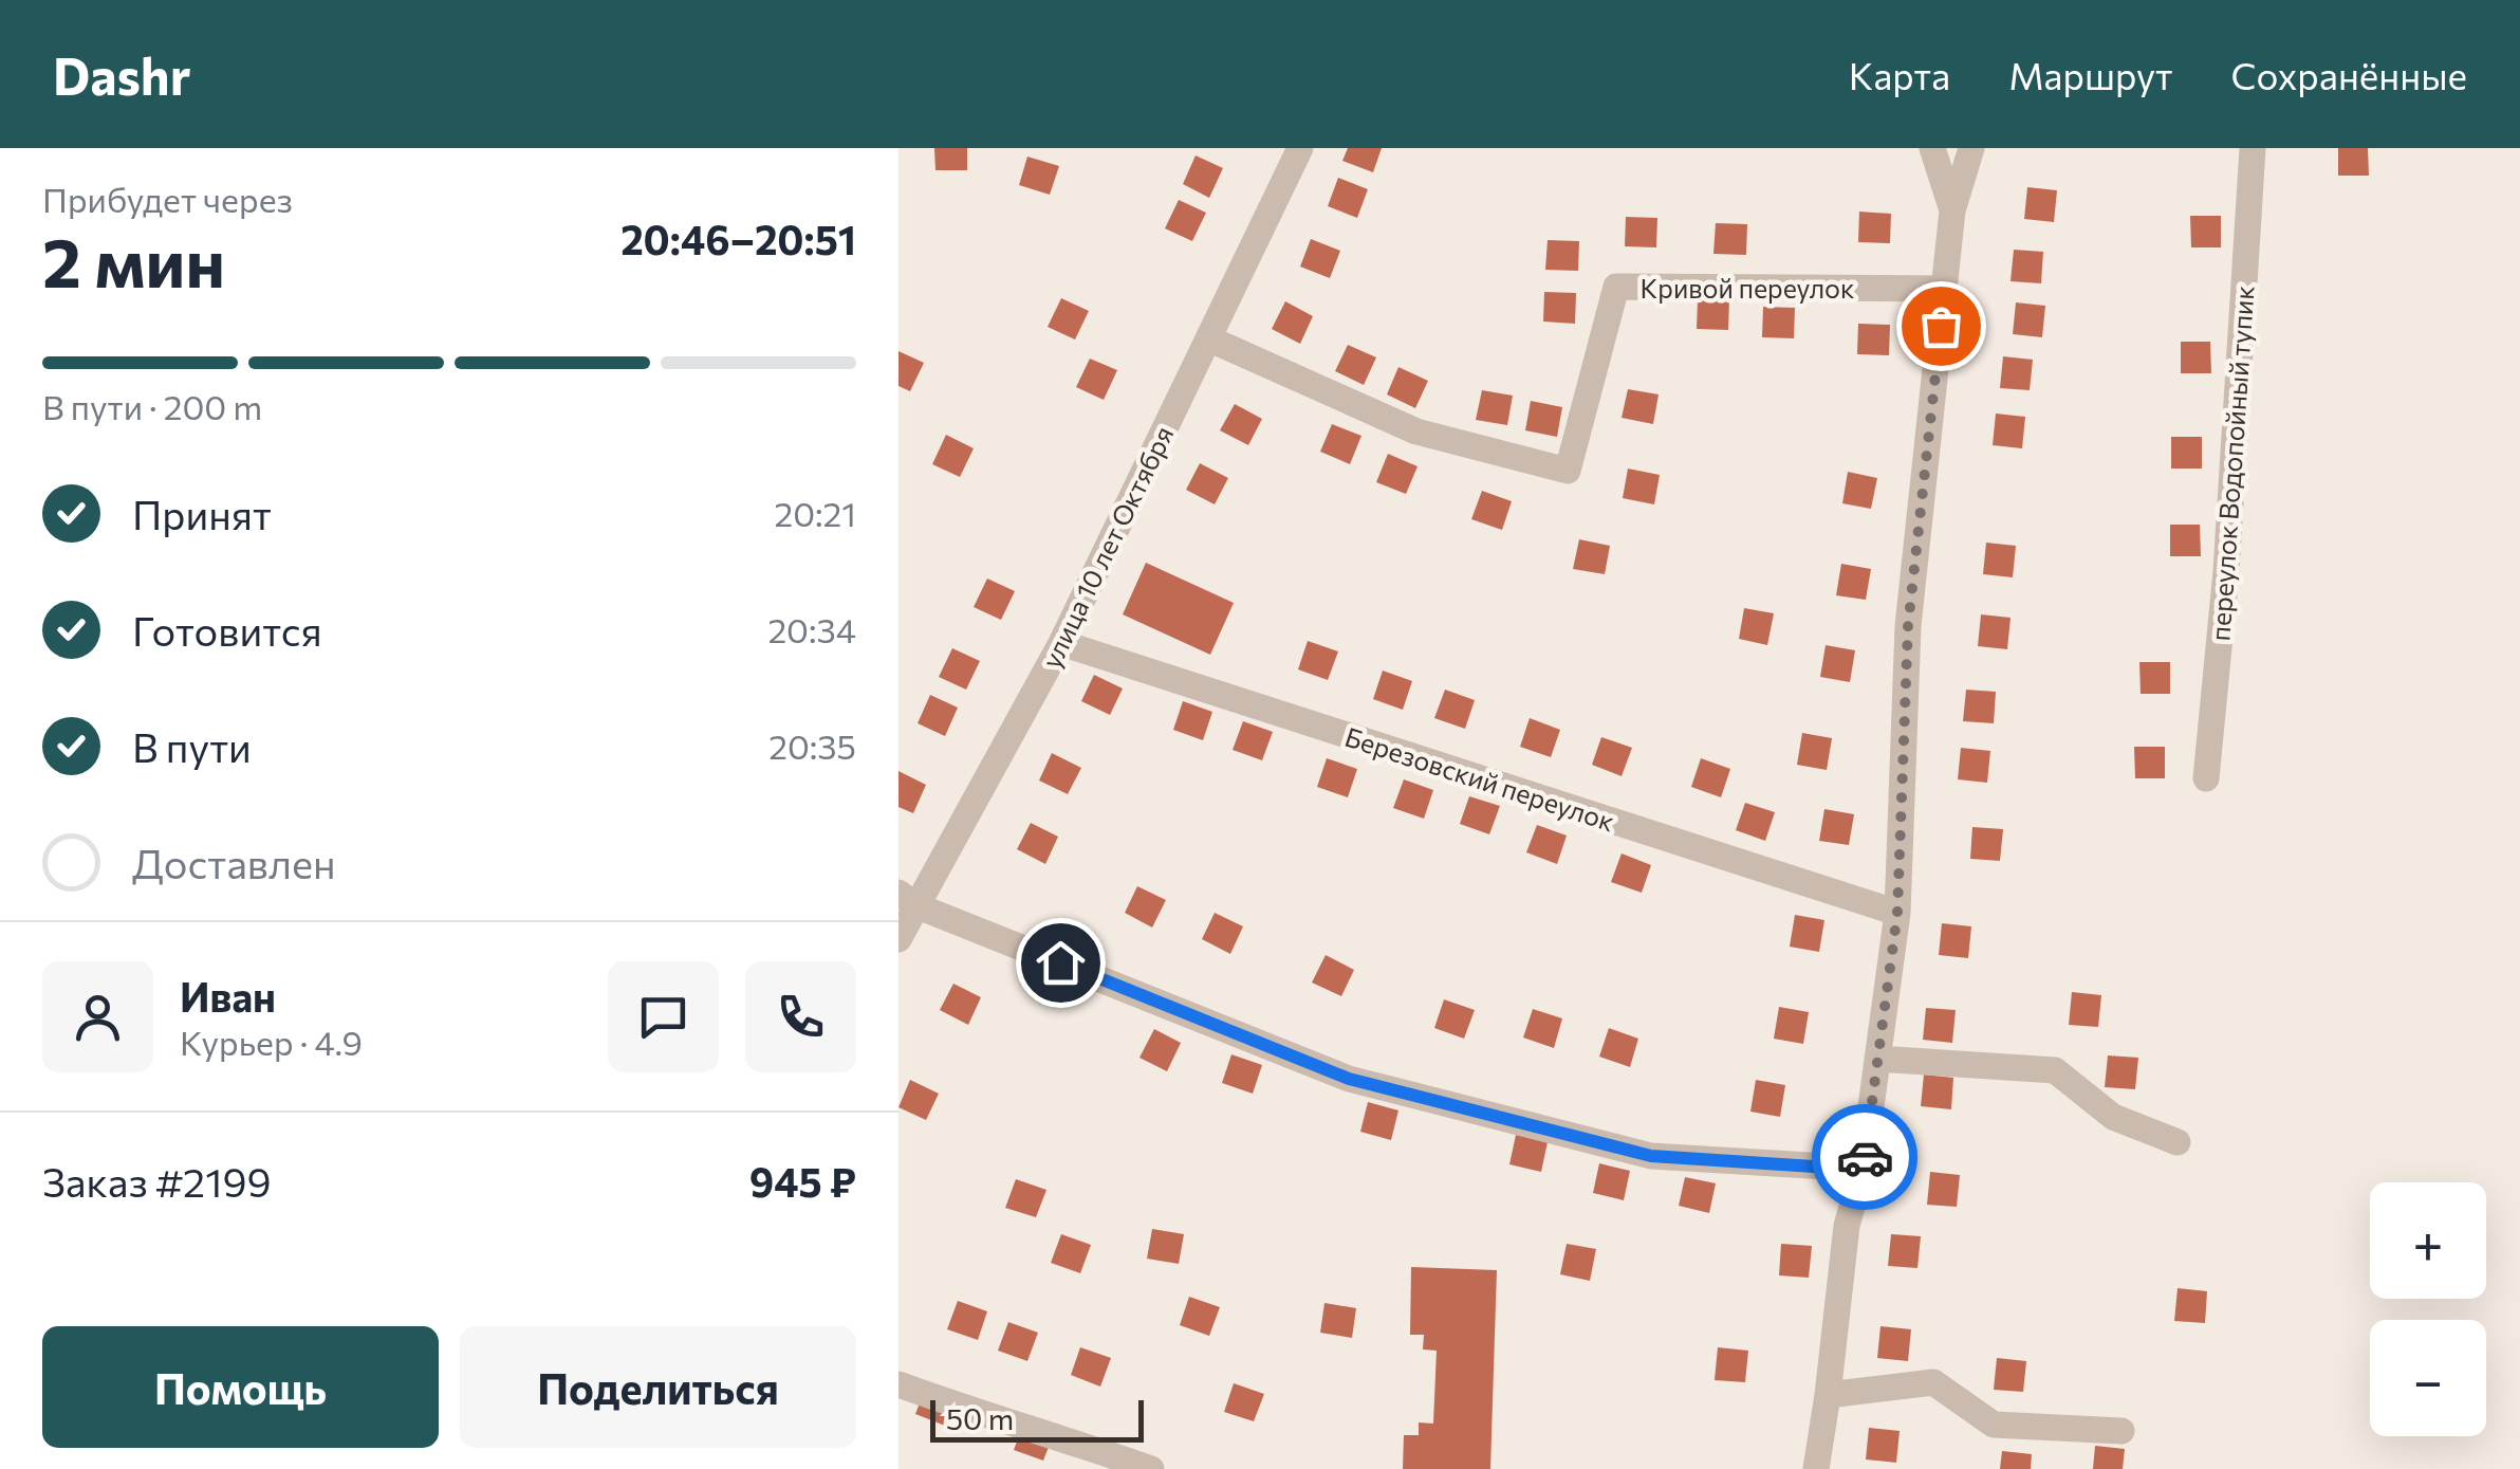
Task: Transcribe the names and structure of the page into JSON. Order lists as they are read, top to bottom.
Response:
{
  "streets": {
    "street": [
      "Кривой переулок",
      "переулок Водопойный тупик",
      "улица 10 лет Октября",
      "Березовский переулок"
    ]
  },
  "crossings": [
    ["Кривой переулок", "улица 10 лет Октября"],
    ["улица 10 лет Октября", "Березовский переулок"]
  ],
  "scale_bar": "50 m",
  "page": {
    "header": "Dashr",
    "nav": ["Карта", "Маршрут", "Сохранённые"],
    "heading": ["2 мин", "Прибудет через", "20:46–20:51"],
    "panel": [
      "Иван",
      "Курьер · 4.9",
      "Заказ #2199",
      "945 ₽"
    ],
    "bar": "В пути · 200 m",
    "list": [
      ["Принят", "20:21"],
      ["Готовится", "20:34"],
      ["В пути", "20:35"],
      "Доставлен"
    ],
    "map_buttons": ["+", "−"],
    "buttons": ["Помощь", "Поделиться"],
    "scale": "50 m"
  }
}
